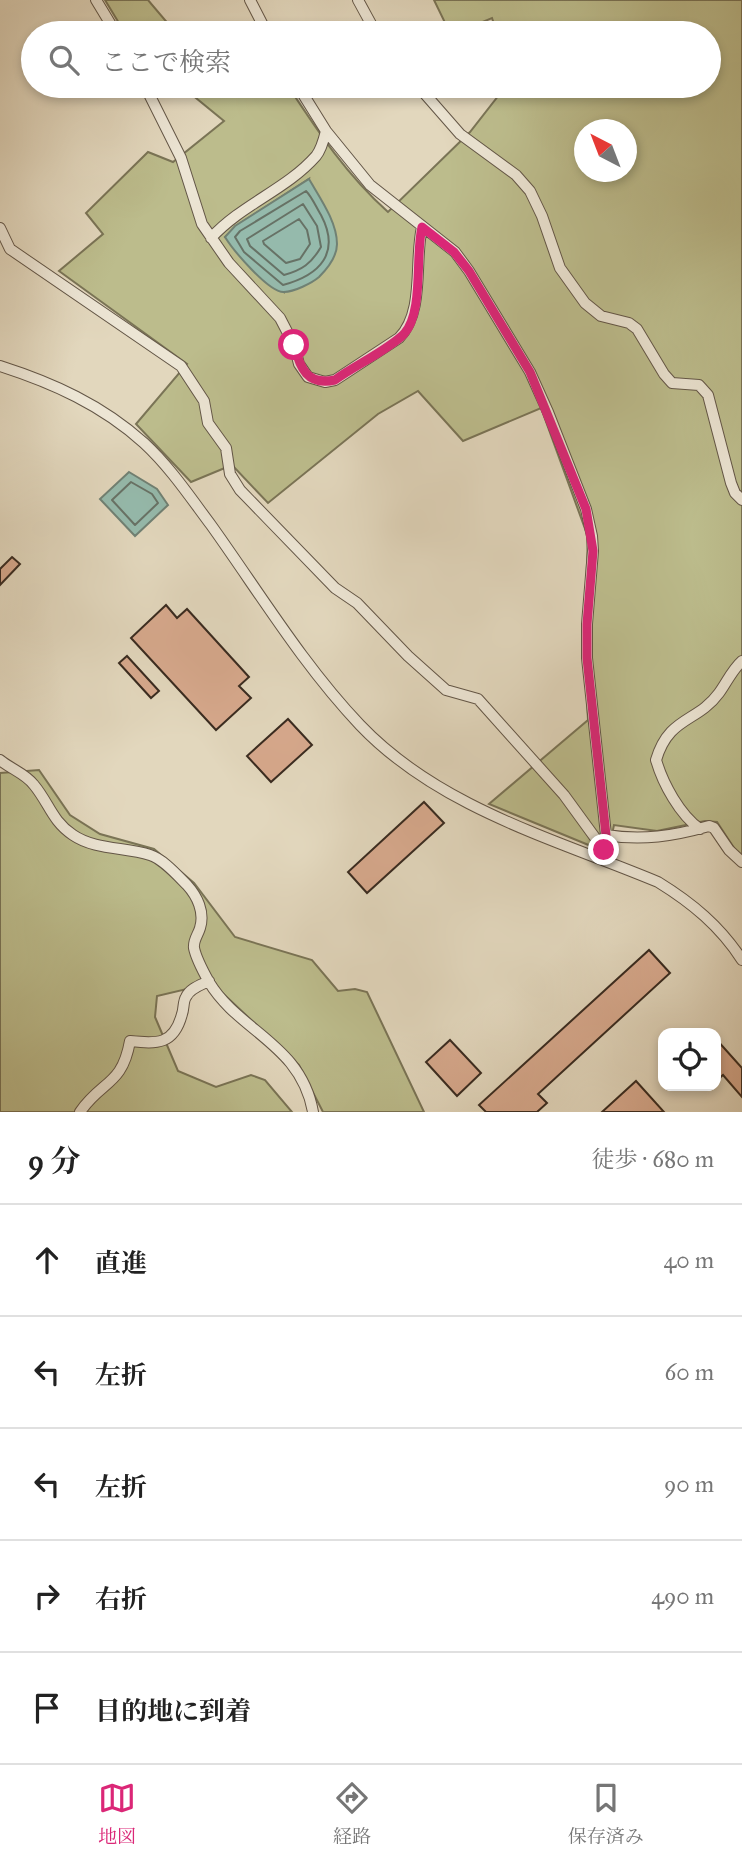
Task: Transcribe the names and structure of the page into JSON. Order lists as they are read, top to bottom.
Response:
{
  "north": "top left",
  "page": {
    "search": "ここで検索",
    "heading": ["9 分", "徒歩 · 680 m"],
    "list": [
      ["直進", "40 m"],
      ["左折", "60 m"],
      ["左折", "90 m"],
      ["右折", "490 m"],
      "目的地に到着"
    ],
    "nav": ["地図", "経路", "保存済み"]
  }
}
